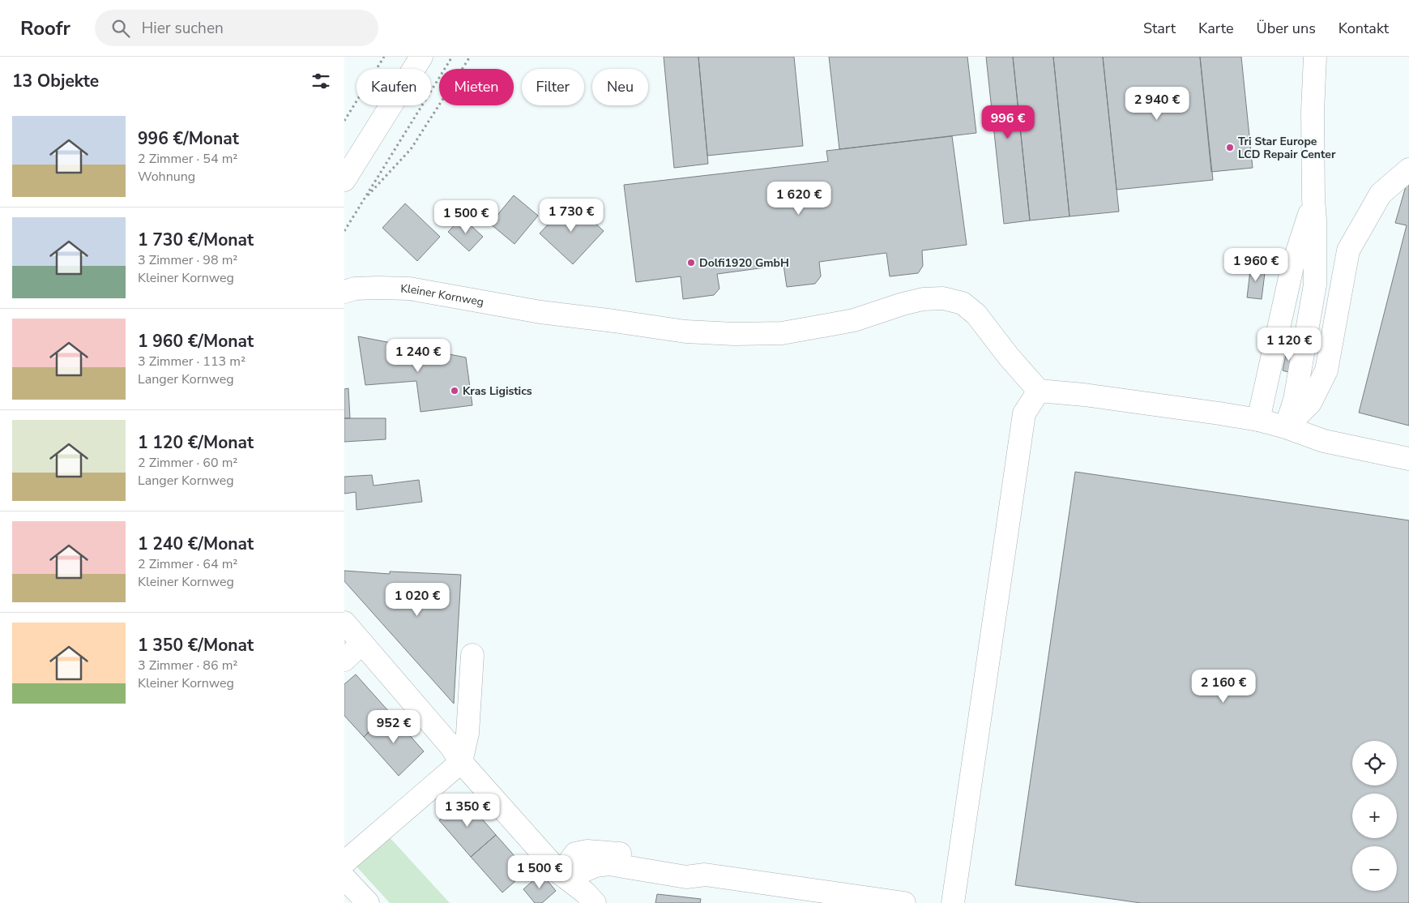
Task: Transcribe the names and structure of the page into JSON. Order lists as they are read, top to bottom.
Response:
{
  "streets": {
    "street": ["Kleiner Kornweg"]
  },
  "places": ["Tri Star Europe LCD Repair Center", "Dolfi1920 GmbH", "Kras Ligistics"],
  "page": {
    "header": "Roofr",
    "search": "Hier suchen",
    "nav": [
      "Start",
      "Karte",
      "Über uns",
      "Kontakt"
    ],
    "heading": "13 Objekte",
    "chip": [
      "Kaufen",
      "Mieten",
      "Filter",
      "Neu"
    ],
    "price": [
      "2 940 €",
      "996 €",
      "1 620 €",
      "1 730 €",
      "1 500 €",
      "1 960 €",
      "1 120 €",
      "1 240 €",
      "1 020 €",
      "2 160 €",
      "952 €",
      "1 350 €",
      "1 500 €"
    ],
    "list": [
      {
        "name": "996 €/Monat",
        "note": "2 Zimmer · 54 m² · Wohnung"
      },
      {
        "name": "1 730 €/Monat",
        "note": "3 Zimmer · 98 m² · Kleiner Kornweg"
      },
      {
        "name": "1 960 €/Monat",
        "note": "3 Zimmer · 113 m² · Langer Kornweg"
      },
      {
        "name": "1 120 €/Monat",
        "note": "2 Zimmer · 60 m² · Langer Kornweg"
      },
      {
        "name": "1 240 €/Monat",
        "note": "2 Zimmer · 64 m² · Kleiner Kornweg"
      },
      {
        "name": "1 350 €/Monat",
        "note": "3 Zimmer · 86 m² · Kleiner Kornweg"
      }
    ],
    "map_buttons": ["+", "−"]
  }
}
